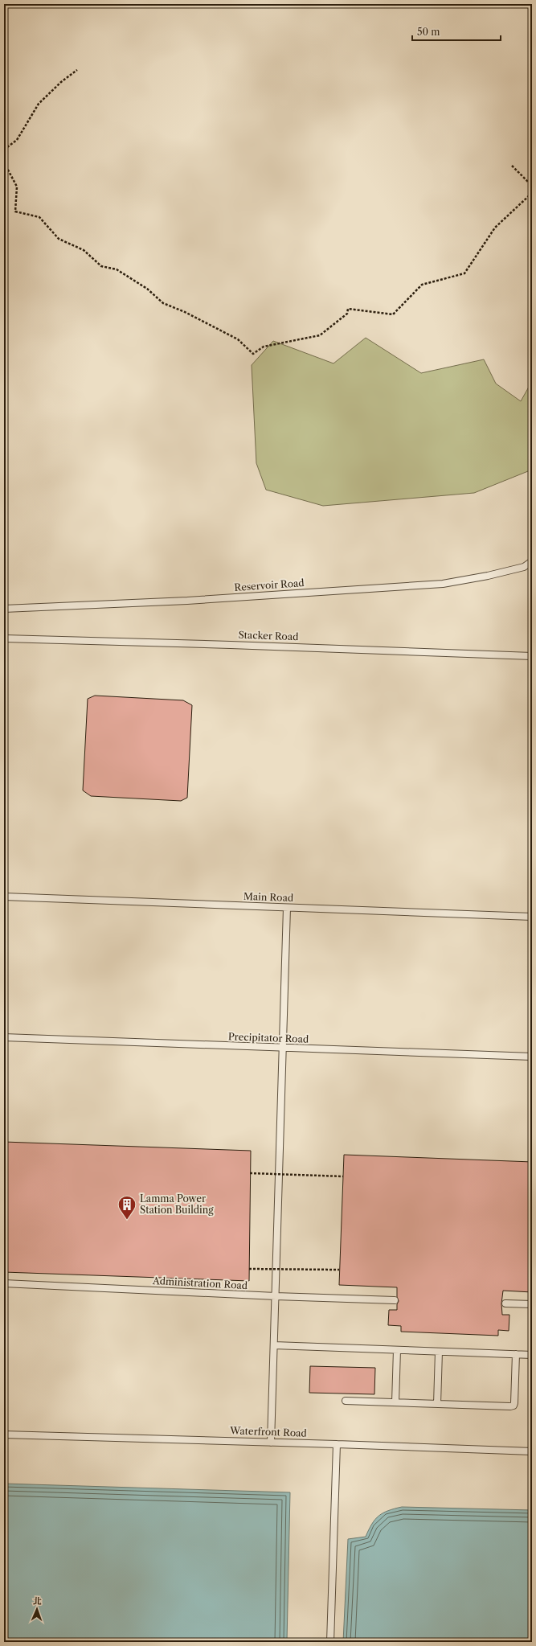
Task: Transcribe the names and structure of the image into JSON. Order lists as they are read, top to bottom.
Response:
{
  "streets": {
    "lane": [
      "Reservoir Road",
      "Stacker Road",
      "Main Road",
      "Precipitator Road",
      "Administration Road",
      "Waterfront Road"
    ]
  },
  "places": {
    "building": ["Lamma Power Station Building"]
  },
  "scale_bar": "50 m",
  "north": "top"
}
